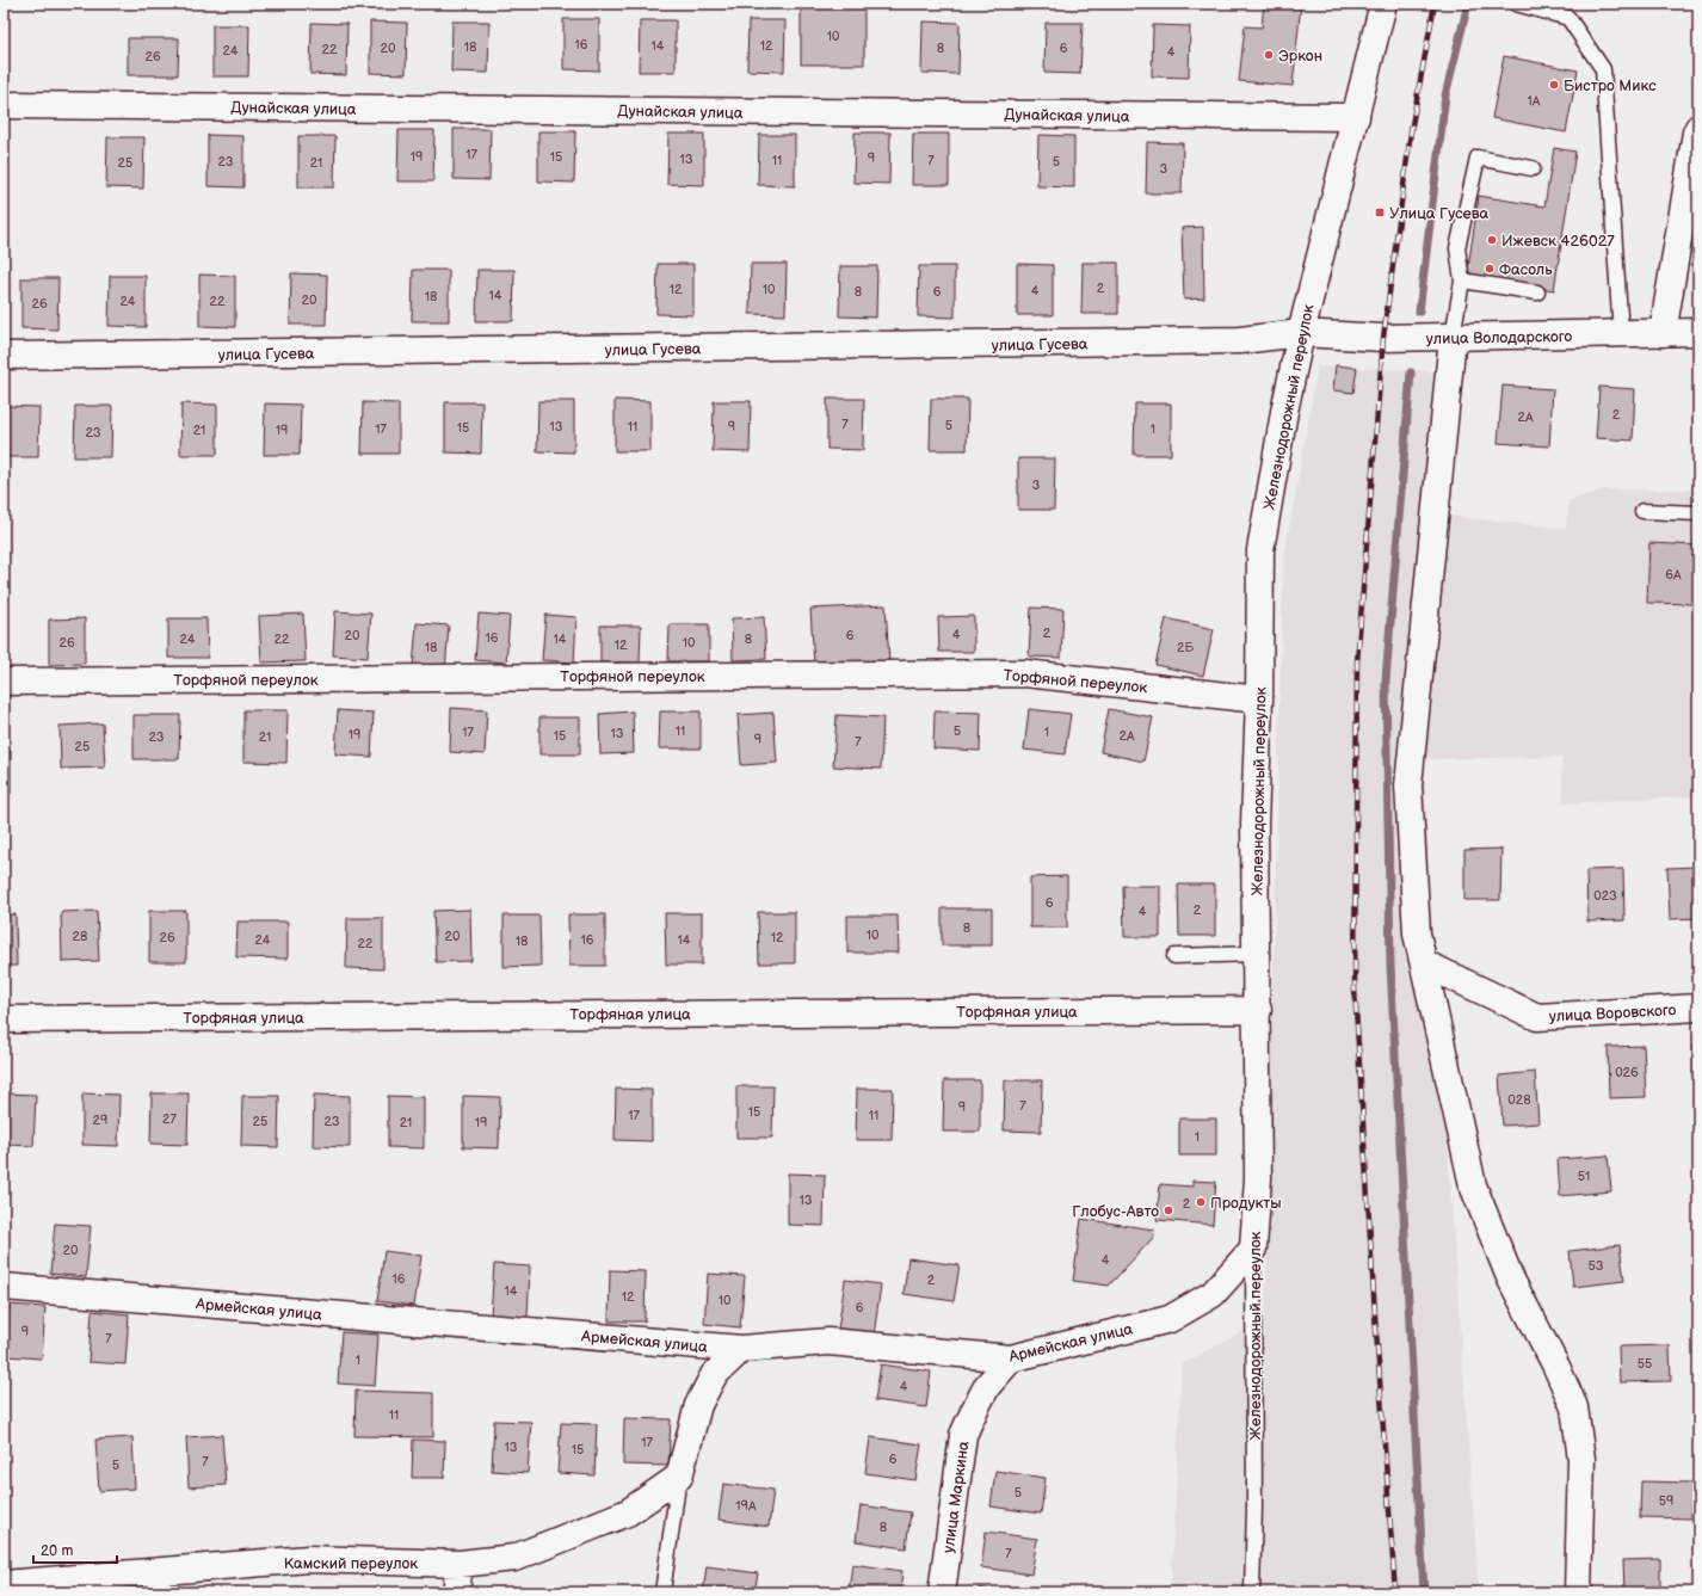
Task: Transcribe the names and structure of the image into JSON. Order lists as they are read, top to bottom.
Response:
{
  "streets": {
    "street": [
      "Дунайская улица",
      "улица Володарского",
      "улица Гусева",
      "Железнодорожный переулок",
      "Торфяной переулок",
      "Торфяная улица",
      "улица Воровского",
      "Армейская улица",
      "улица Маркина",
      "Камский переулок"
    ]
  },
  "crossings": [
    ["Дунайская улица", "Железнодорожный переулок"],
    ["улица Володарского", "улица Гусева"],
    ["улица Володарского", "Железнодорожный переулок"],
    ["улица Гусева", "Железнодорожный переулок"],
    ["Железнодорожный переулок", "Торфяной переулок"],
    ["Железнодорожный переулок", "Торфяная улица"],
    ["Железнодорожный переулок", "Армейская улица"],
    ["Армейская улица", "улица Маркина"]
  ],
  "places": {
    "other": [
      "Эркон",
      "Бистро Микс",
      "Ижевск 426027",
      "Фасоль",
      "Продукты",
      "Глобус-Авто"
    ],
    "transit": ["Улица Гусева"]
  },
  "house_numbers": [
    "10",
    "16",
    "14",
    "12",
    "18",
    "20",
    "8",
    "6",
    "22",
    "24",
    "4",
    "26",
    "1А",
    "17",
    "19",
    "15",
    "9",
    "13",
    "11",
    "7",
    "23",
    "5",
    "25",
    "21",
    "3",
    "2",
    "12",
    "10",
    "4",
    "8",
    "6",
    "14",
    "18",
    "20",
    "24",
    "22",
    "26",
    "2",
    "2А",
    "7",
    "5",
    "13",
    "11",
    "9",
    "15",
    "17",
    "1",
    "21",
    "19",
    "23",
    "3",
    "6А",
    "2",
    "4",
    "20",
    "6",
    "16",
    "24",
    "22",
    "14",
    "8",
    "26",
    "10",
    "12",
    "18",
    "2Б",
    "11",
    "5",
    "17",
    "1",
    "13",
    "19",
    "15",
    "2А",
    "23",
    "21",
    "9",
    "7",
    "25",
    "023",
    "6",
    "2",
    "4",
    "8",
    "10",
    "28",
    "20",
    "26",
    "12",
    "24",
    "16",
    "14",
    "18",
    "22",
    "026",
    "028",
    "7",
    "9",
    "15",
    "17",
    "11",
    "27",
    "29",
    "25",
    "23",
    "21",
    "19",
    "1",
    "51",
    "13",
    "2",
    "20",
    "4",
    "53",
    "16",
    "2",
    "14",
    "12",
    "10",
    "6",
    "9",
    "7",
    "1",
    "55",
    "4",
    "11",
    "17",
    "13",
    "15",
    "6",
    "7",
    "5",
    "5",
    "59",
    "19А",
    "8",
    "7"
  ],
  "scale_bar": "20 m"
}
